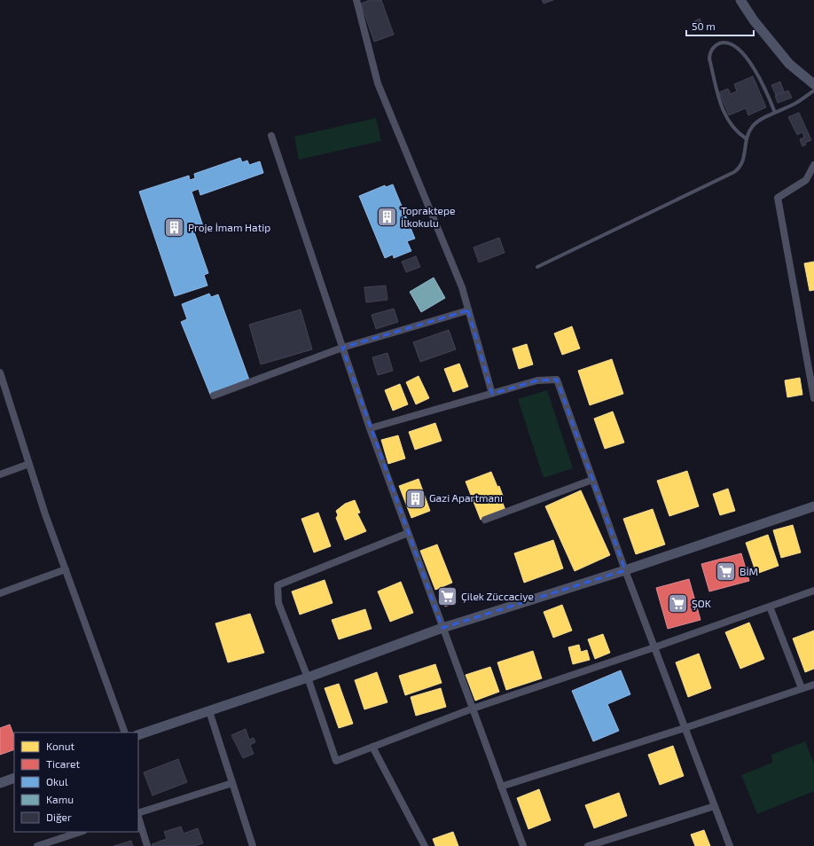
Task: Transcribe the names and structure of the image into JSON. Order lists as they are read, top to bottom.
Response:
{
  "places": {
    "building": ["Topraktepe İlkokulu", "Proje İmam Hatip", "Gazi Apartmanı"],
    "supermarket": ["BİM", "Çilek Züccaciye", "ŞOK"]
  },
  "legend": [
    "Konut",
    "Ticaret",
    "Okul",
    "Kamu",
    "Diğer"
  ],
  "scale_bar": "50 m"
}
